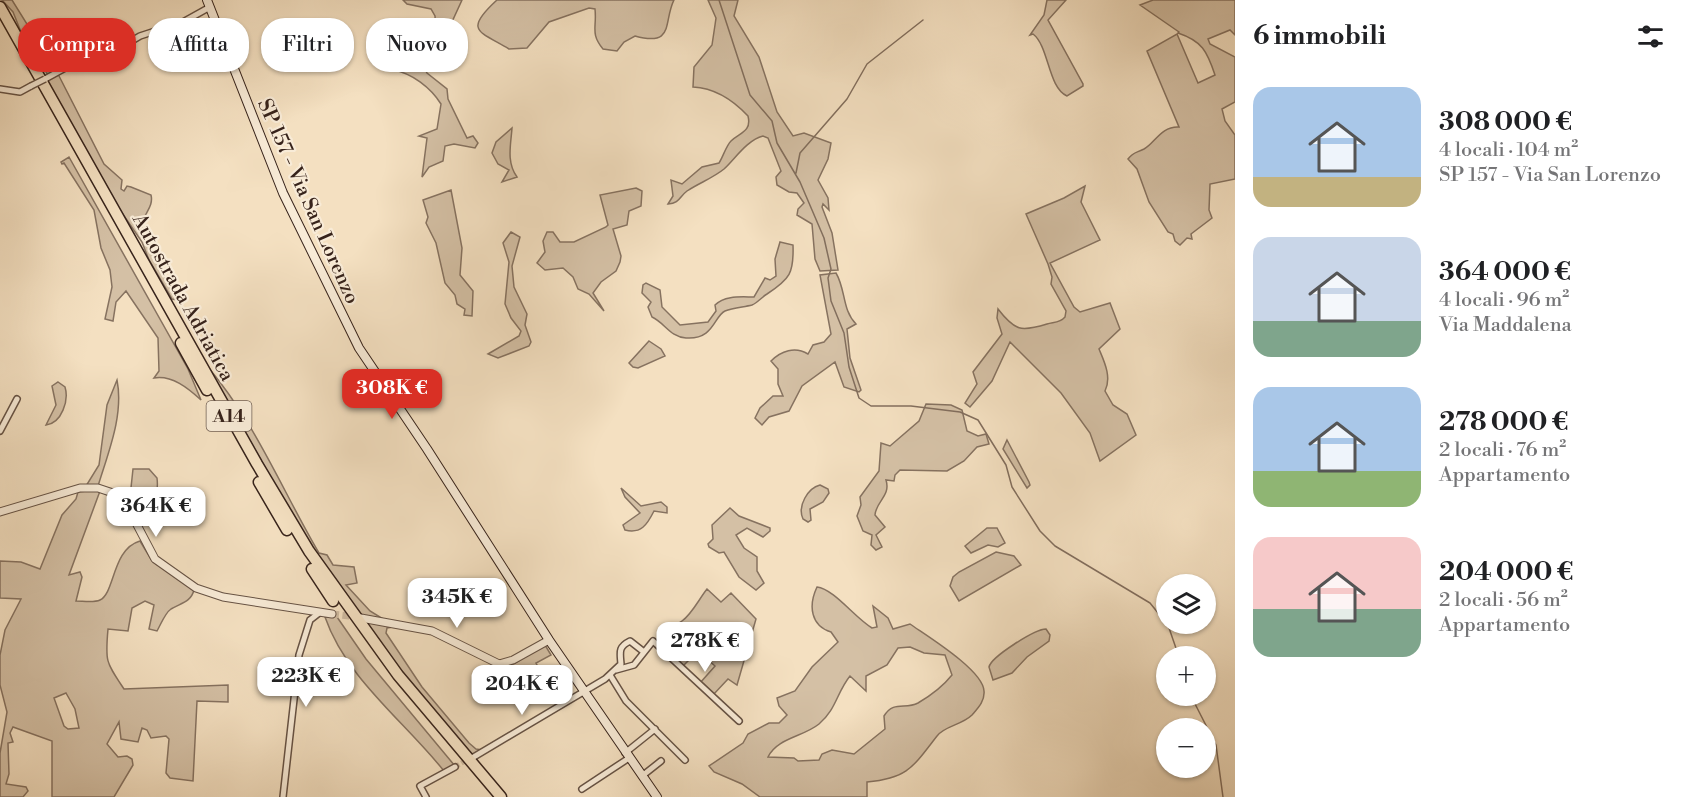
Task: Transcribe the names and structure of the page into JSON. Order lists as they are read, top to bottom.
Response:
{
  "streets": {
    "highway": ["Autostrada Adriatica", "A14"],
    "main road": ["SP 157 - Via San Lorenzo"]
  },
  "page": {
    "heading": "6 immobili",
    "chip": [
      "Compra",
      "Affitta",
      "Filtri",
      "Nuovo"
    ],
    "list": [
      {
        "name": "308 000 €",
        "note": "4 locali · 104 m² · SP 157 - Via San Lorenzo"
      },
      {
        "name": "364 000 €",
        "note": "4 locali · 96 m² · Via Maddalena"
      },
      {
        "name": "278 000 €",
        "note": "2 locali · 76 m² · Appartamento"
      },
      {
        "name": "204 000 €",
        "note": "2 locali · 56 m² · Appartamento"
      }
    ],
    "price": [
      "308K €",
      "364K €",
      "345K €",
      "278K €",
      "223K €",
      "204K €"
    ],
    "map_buttons": ["+", "−"]
  }
}
